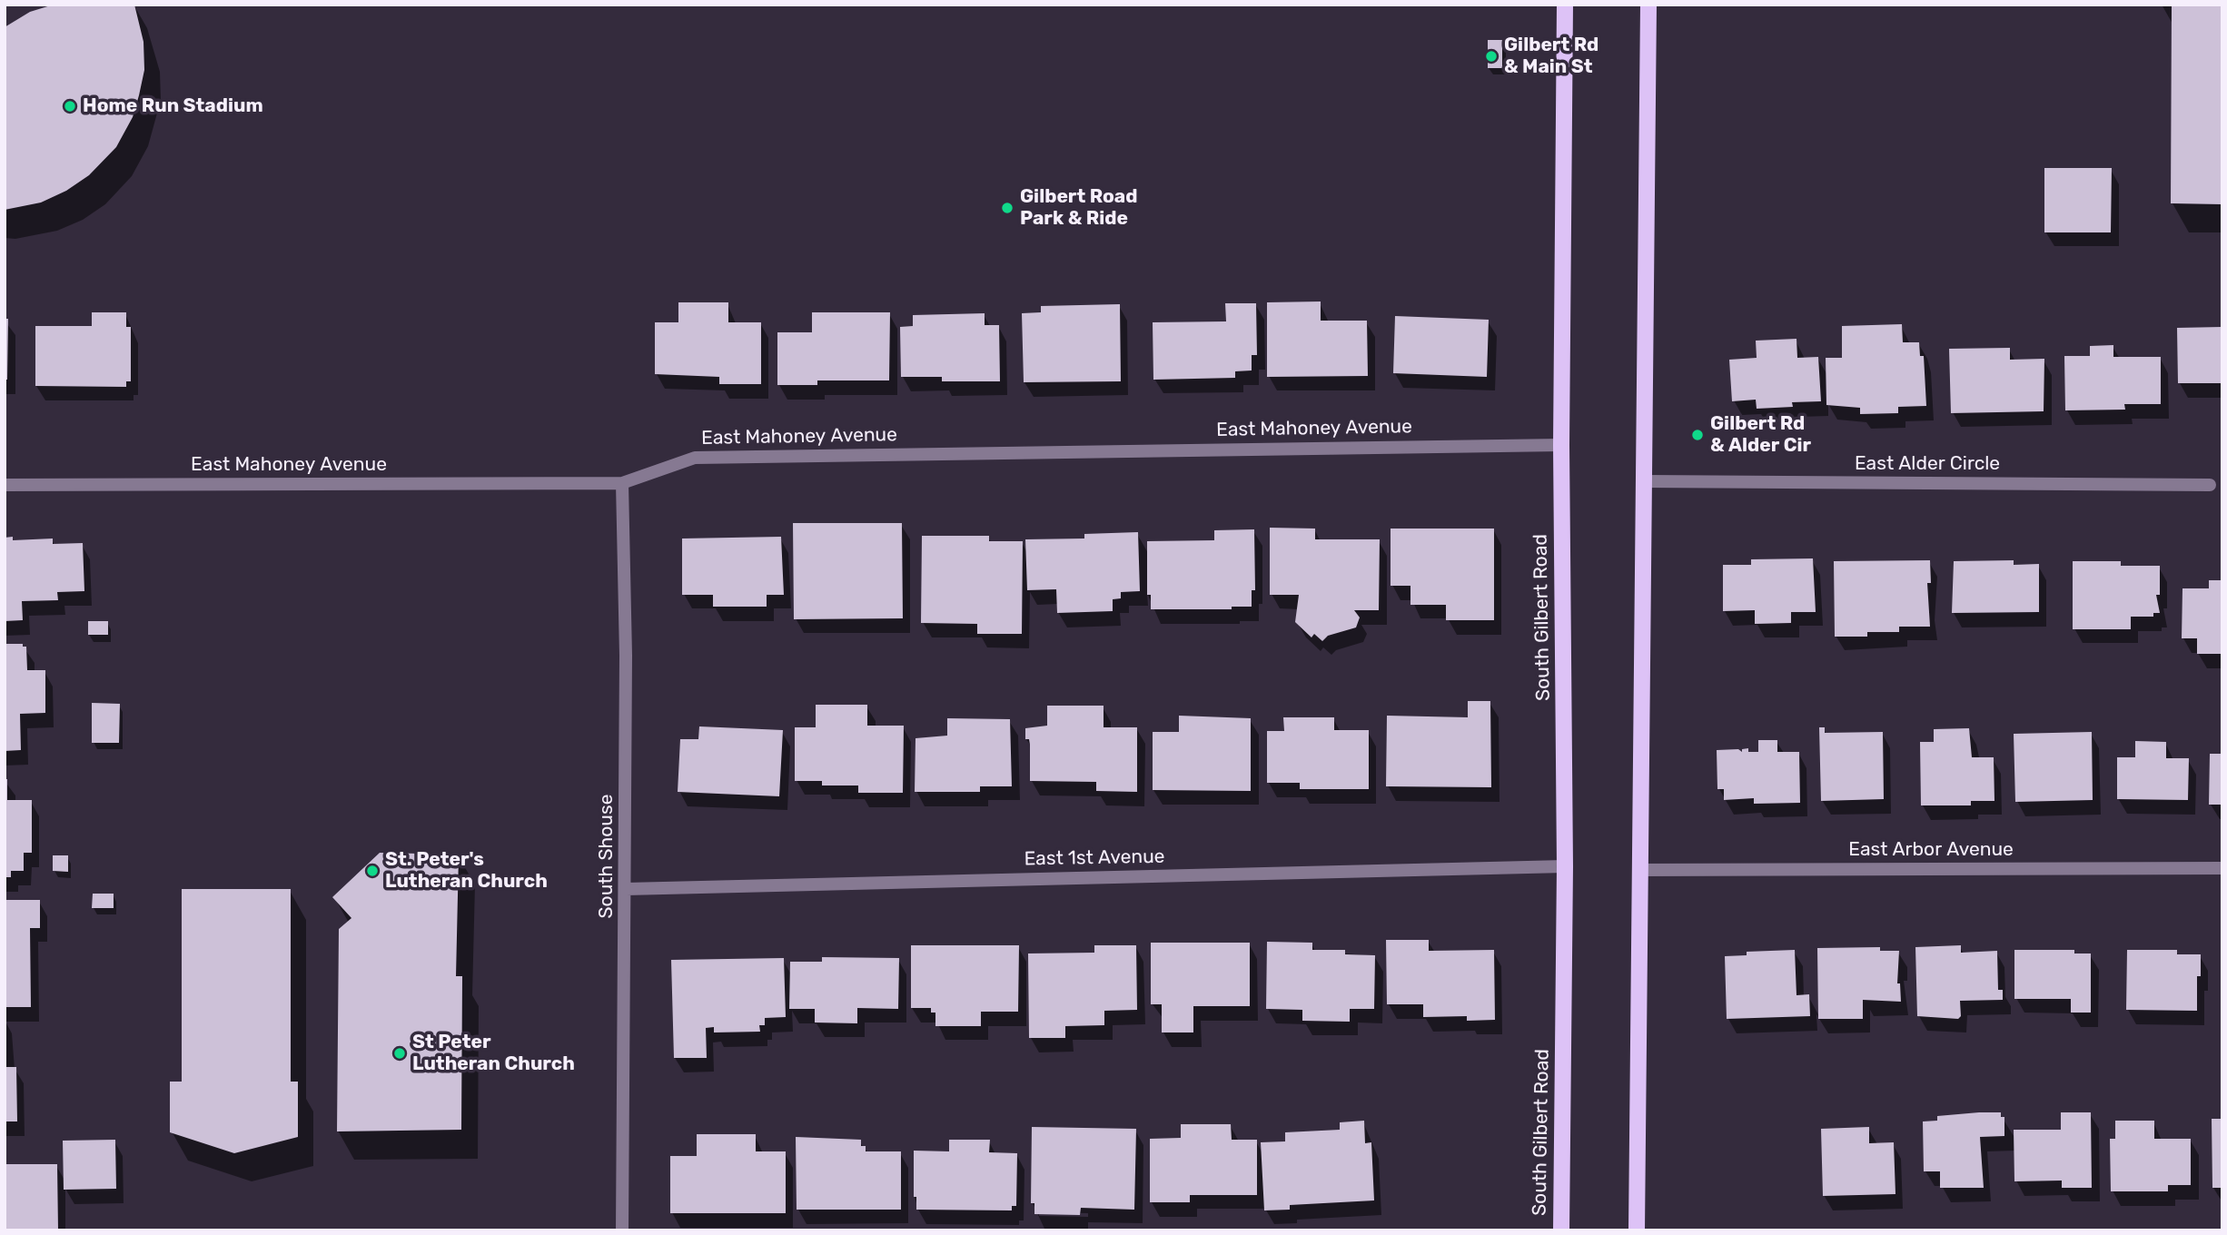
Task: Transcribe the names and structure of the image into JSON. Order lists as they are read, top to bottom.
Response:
{
  "streets": {
    "main road": ["South Gilbert Road"],
    "street": [
      "East Mahoney Avenue",
      "East Alder Circle",
      "East Arbor Avenue",
      "South Shouse",
      "East 1st Avenue"
    ]
  },
  "crossings": [
    ["East Mahoney Avenue", "South Gilbert Road"],
    ["East Mahoney Avenue", "South Shouse"],
    ["South Gilbert Road", "East 1st Avenue"],
    ["South Shouse", "East 1st Avenue"]
  ],
  "places": [
    "Gilbert Rd & Main St",
    "Home Run Stadium",
    "Gilbert Road Park & Ride",
    "Gilbert Rd & Alder Cir",
    "St. Peter's Lutheran Church",
    "St Peter Lutheran Church"
  ]
}
